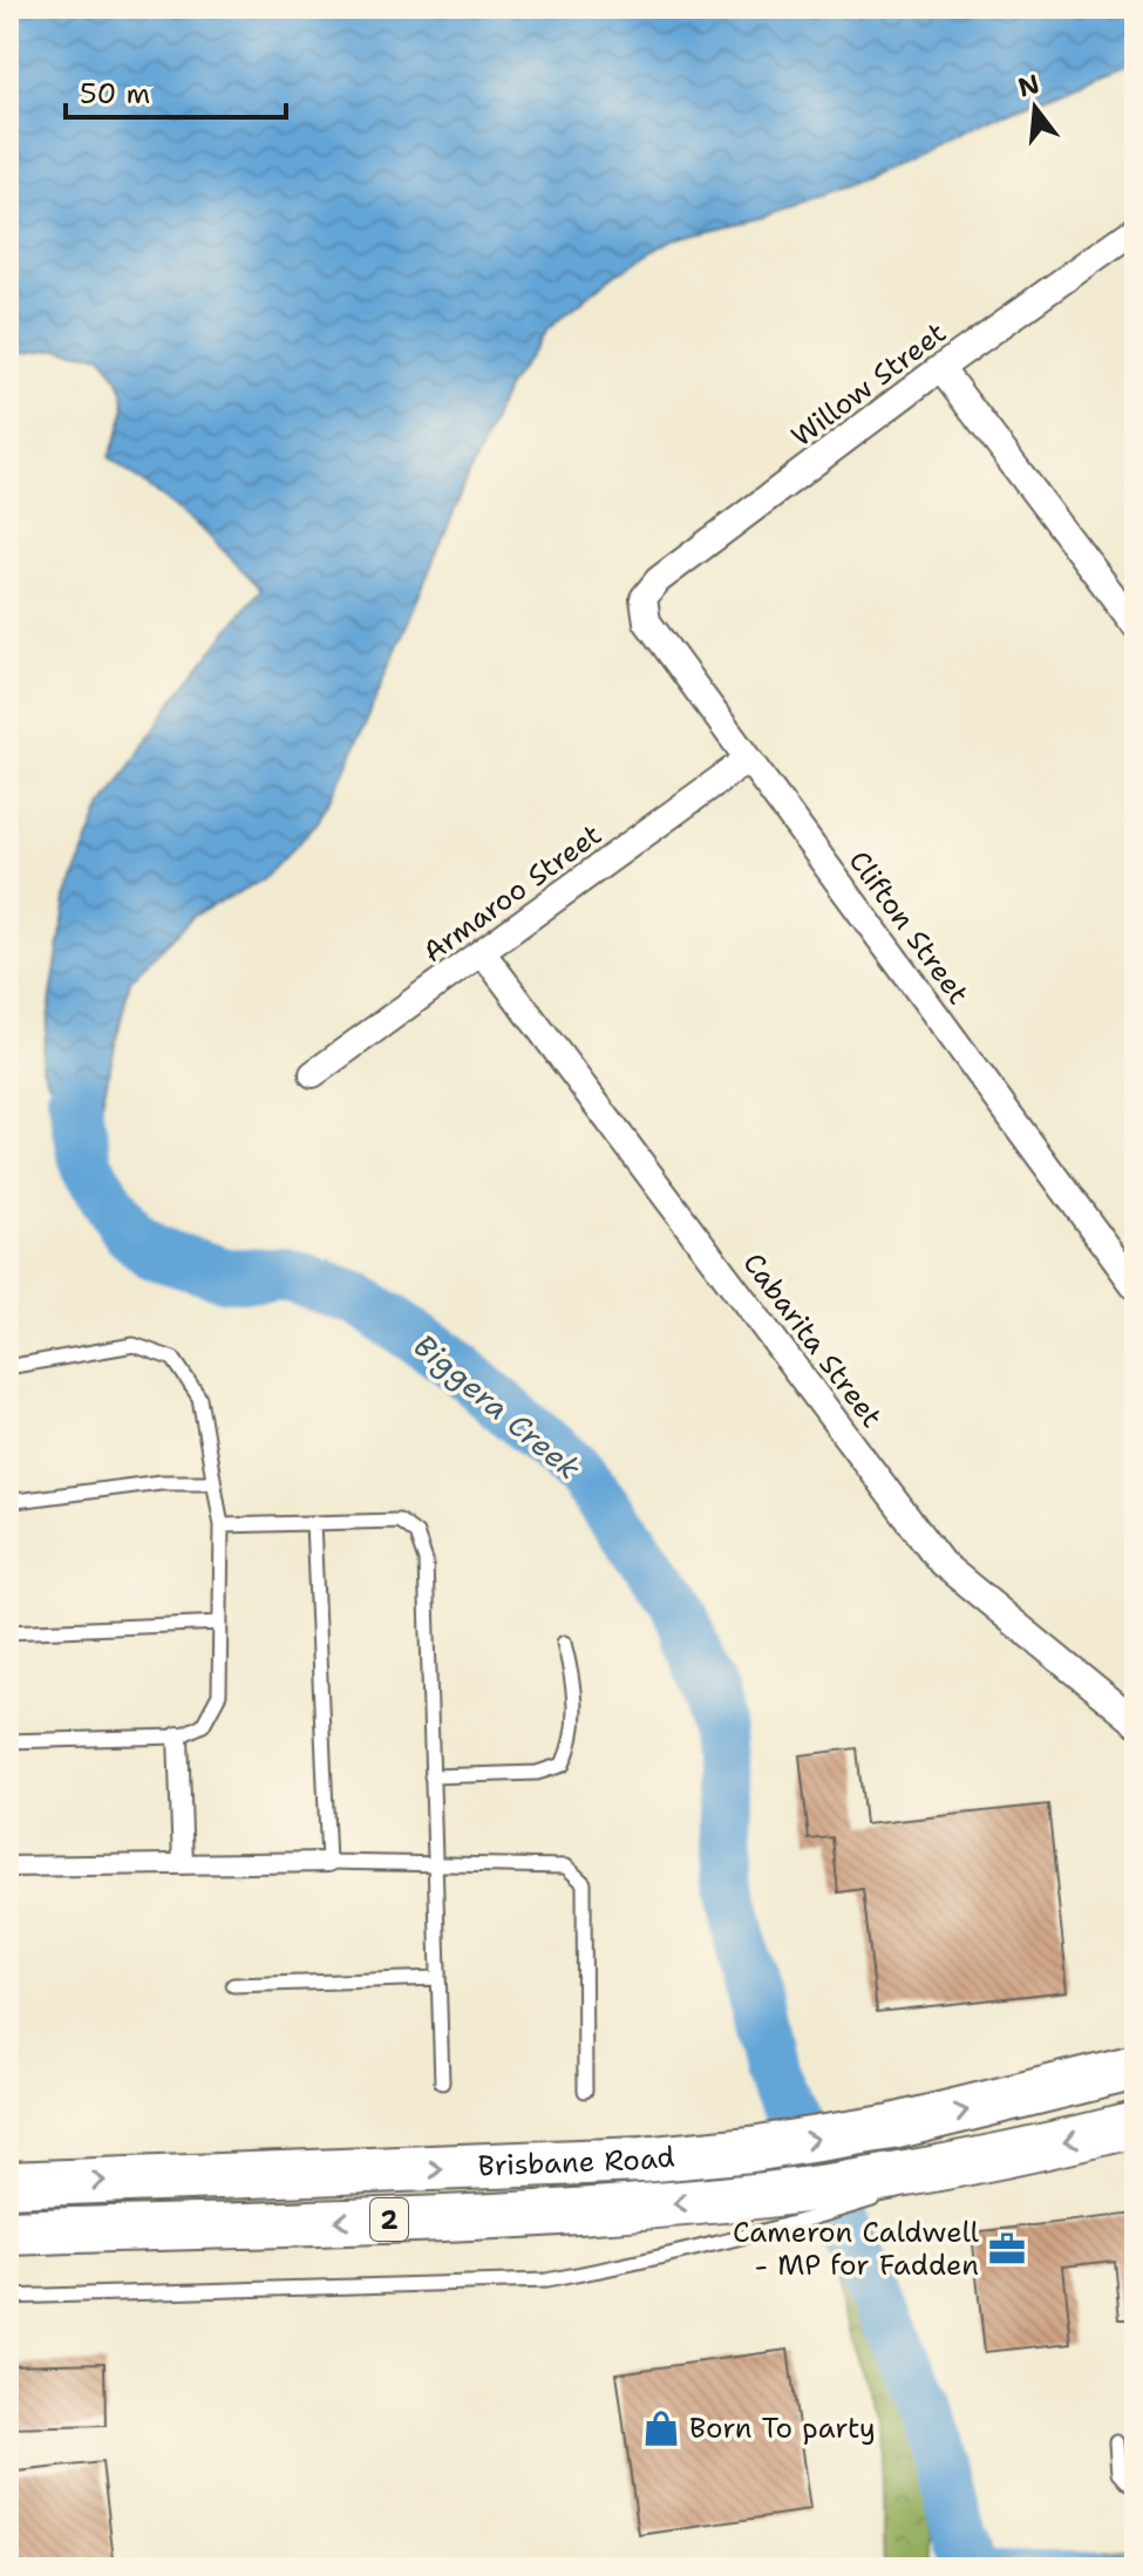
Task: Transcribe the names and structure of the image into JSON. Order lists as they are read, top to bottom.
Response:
{
  "streets": {
    "highway": ["Brisbane Road", "2"],
    "street": [
      "Willow Street",
      "Armaroo Street",
      "Clifton Street",
      "Cabarita Street"
    ]
  },
  "crossings": [
    ["Willow Street", "Clifton Street"],
    ["Armaroo Street", "Clifton Street"],
    ["Armaroo Street", "Cabarita Street"]
  ],
  "water": ["Biggera Creek"],
  "places": {
    "office": ["Cameron Caldwell - MP for Fadden"],
    "shop": ["Born To party"]
  },
  "scale_bar": "50 m",
  "north": "top"
}
